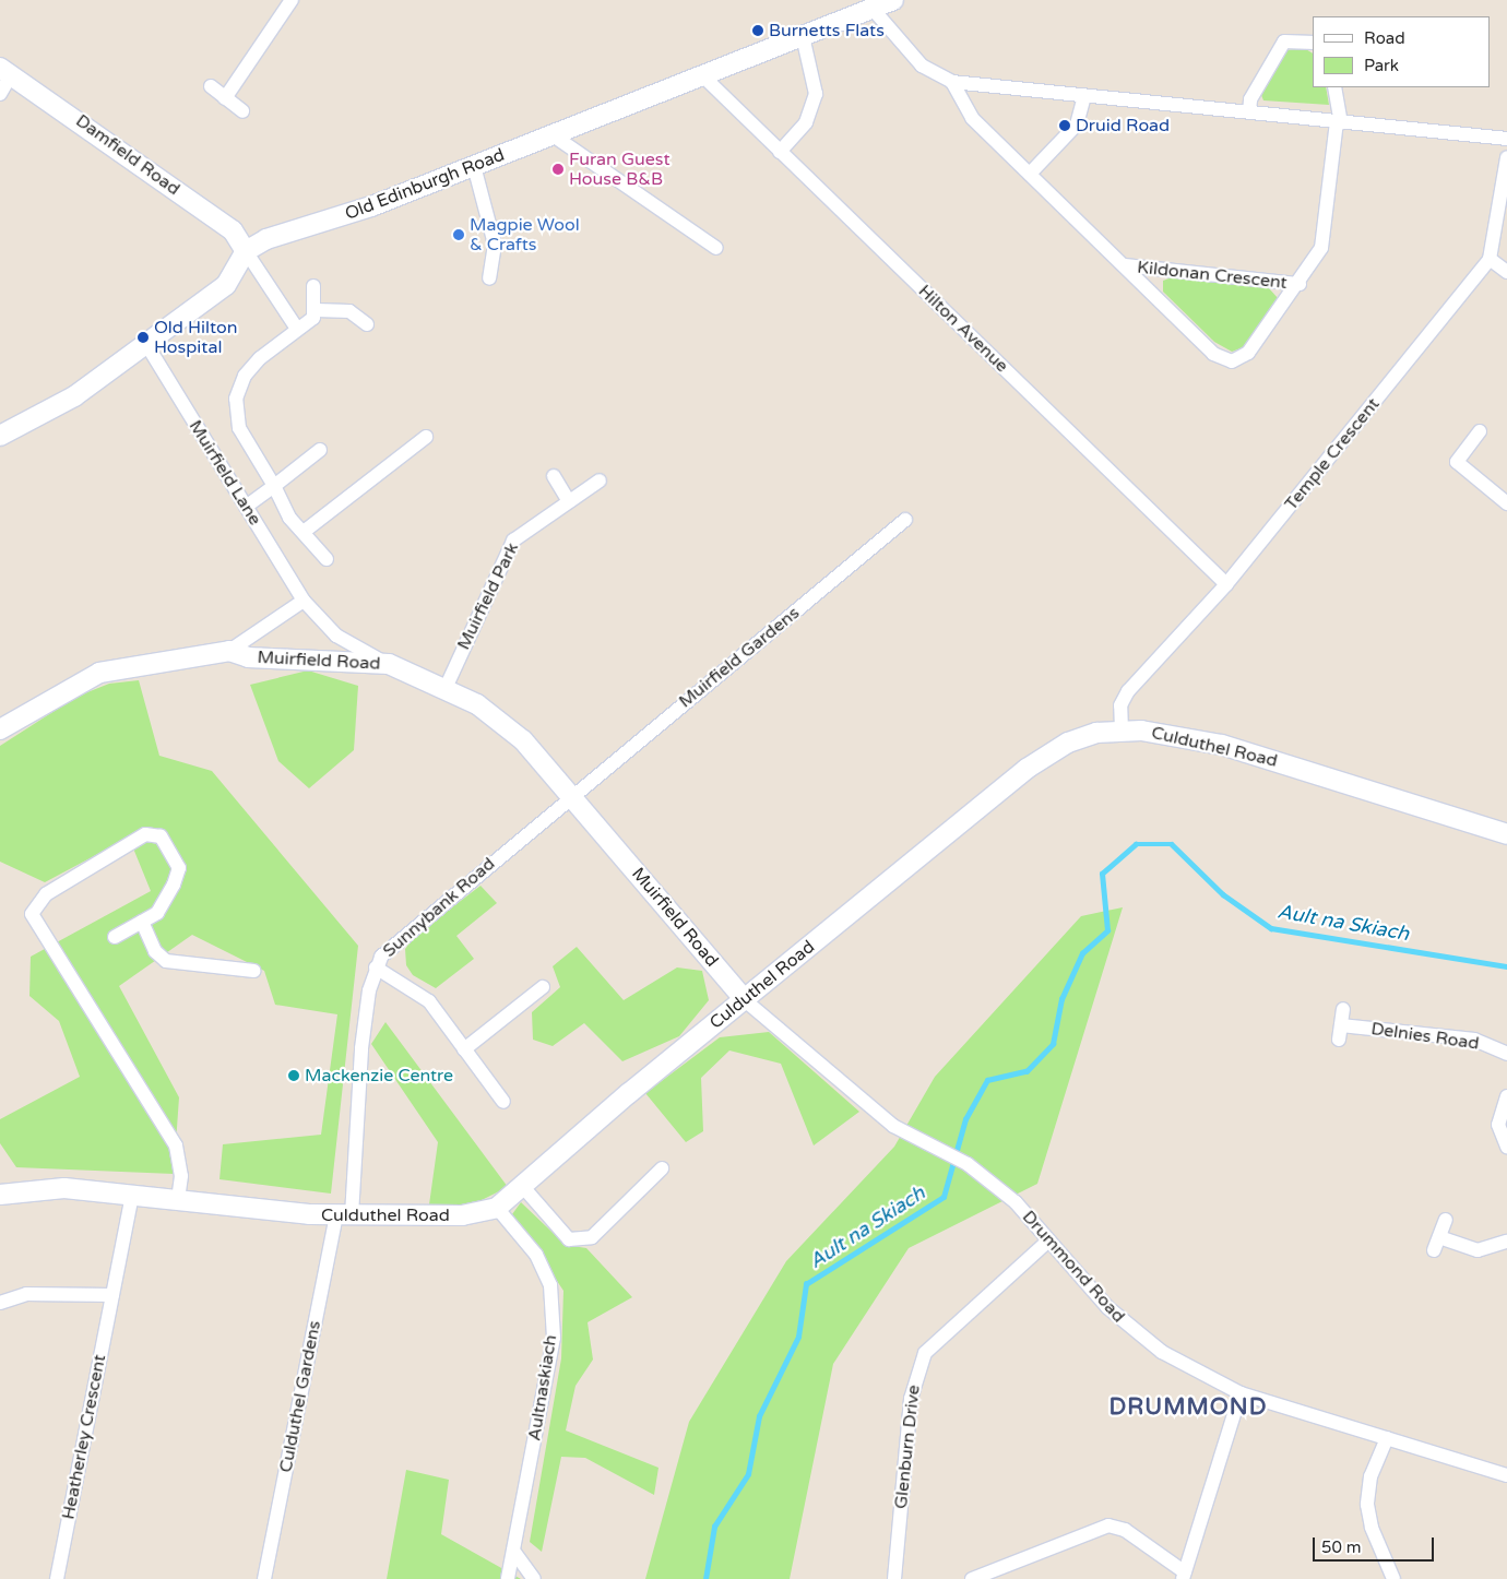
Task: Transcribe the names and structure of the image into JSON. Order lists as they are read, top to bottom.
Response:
{
  "streets": {
    "street": [
      "Damfield Road",
      "Old Edinburgh Road",
      "Kildonan Crescent",
      "Hilton Avenue",
      "Temple Crescent",
      "Muirfield Lane",
      "Muirfield Park",
      "Muirfield Gardens",
      "Muirfield Road",
      "Culduthel Road",
      "Sunnybank Road",
      "Delnies Road",
      "Drummond Road",
      "Aultnaskiach",
      "Culduthel Gardens",
      "Heatherley Crescent",
      "Glenburn Drive"
    ]
  },
  "crossings": [
    ["Damfield Road", "Old Edinburgh Road"],
    ["Old Edinburgh Road", "Hilton Avenue"],
    ["Hilton Avenue", "Temple Crescent"],
    ["Temple Crescent", "Culduthel Road"],
    ["Muirfield Lane", "Muirfield Road"],
    ["Muirfield Park", "Muirfield Road"],
    ["Muirfield Gardens", "Muirfield Road"],
    ["Muirfield Gardens", "Sunnybank Road"],
    ["Muirfield Road", "Culduthel Road"],
    ["Muirfield Road", "Sunnybank Road"],
    ["Muirfield Road", "Drummond Road"],
    ["Culduthel Road", "Sunnybank Road"],
    ["Culduthel Road", "Drummond Road"],
    ["Culduthel Road", "Aultnaskiach"],
    ["Culduthel Road", "Culduthel Gardens"],
    ["Culduthel Road", "Heatherley Crescent"],
    ["Sunnybank Road", "Culduthel Gardens"],
    ["Drummond Road", "Glenburn Drive"]
  ],
  "districts": ["DRUMMOND"],
  "water": ["Ault na Skiach"],
  "places": [
    "Burnetts Flats",
    "Druid Road",
    "Furan Guest House B&B",
    "Magpie Wool & Crafts",
    "Old Hilton Hospital",
    "Mackenzie Centre"
  ],
  "legend": ["Road", "Park"],
  "scale_bar": "50 m"
}
